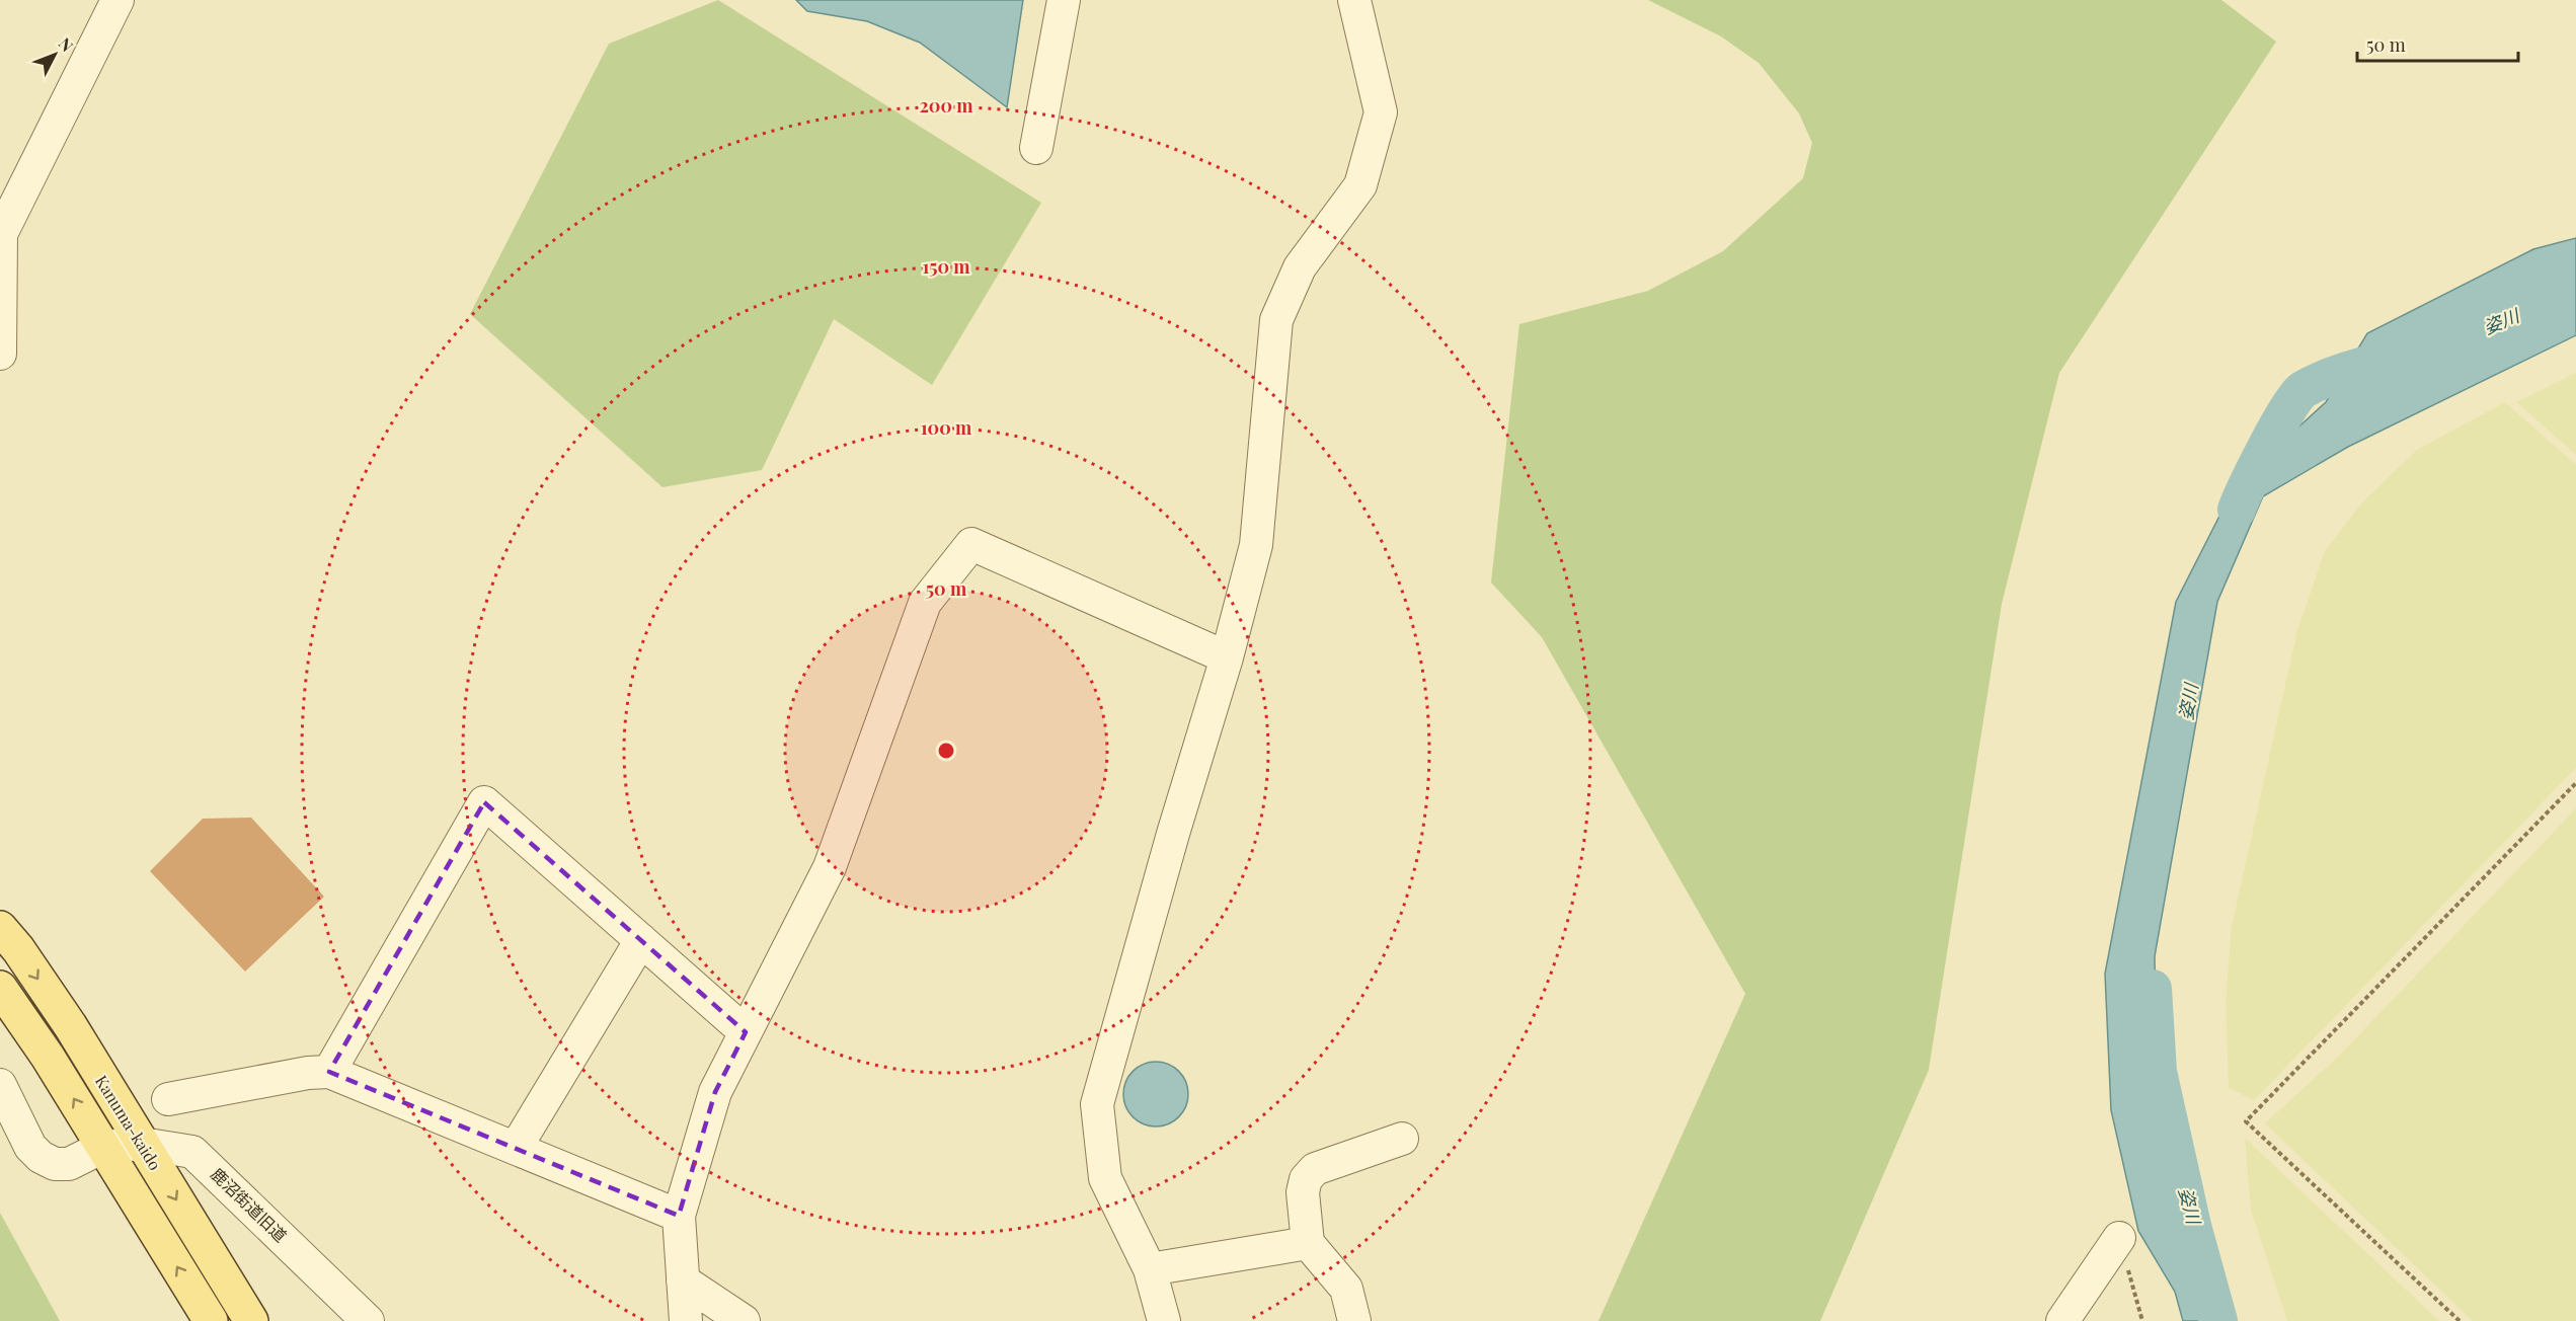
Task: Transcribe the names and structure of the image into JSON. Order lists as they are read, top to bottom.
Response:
{
  "streets": {
    "main road": ["Kanuma-kaido"],
    "street": ["鹿沼街道旧道"]
  },
  "crossings": [
    ["Kanuma-kaido", "鹿沼街道旧道"]
  ],
  "water": ["姿川"],
  "scale_bar": "50 m",
  "north": "top right",
  "rings": [
    "200 m",
    "150 m",
    "100 m",
    "50 m"
  ]
}
